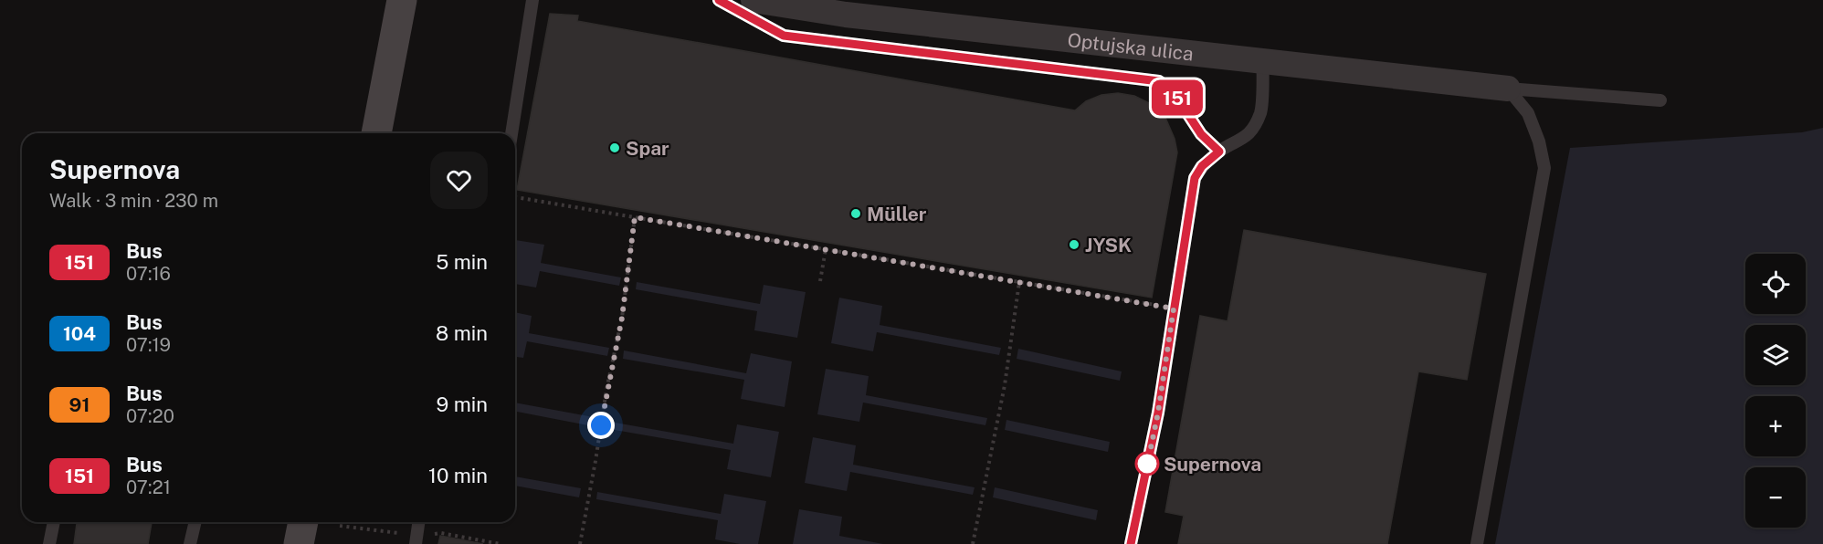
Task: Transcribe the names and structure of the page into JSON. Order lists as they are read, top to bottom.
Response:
{
  "streets": {
    "street": ["Optujska ulica"]
  },
  "places": [
    "Spar",
    "Müller",
    "JYSK",
    "Supernova"
  ],
  "lines": ["bus line 151"],
  "page": {
    "on_map": "151",
    "heading": ["Supernova", "Walk · 3 min · 230 m"],
    "list": [
      {
        "mark": "151",
        "name": "Bus",
        "note": "07:16",
        "value": "5 min"
      },
      {
        "mark": "104",
        "name": "Bus",
        "note": "07:19",
        "value": "8 min"
      },
      {
        "mark": "91",
        "name": "Bus",
        "note": "07:20",
        "value": "9 min"
      },
      {
        "mark": "151",
        "name": "Bus",
        "note": "07:21",
        "value": "10 min"
      }
    ],
    "map_buttons": ["+", "−"]
  }
}
